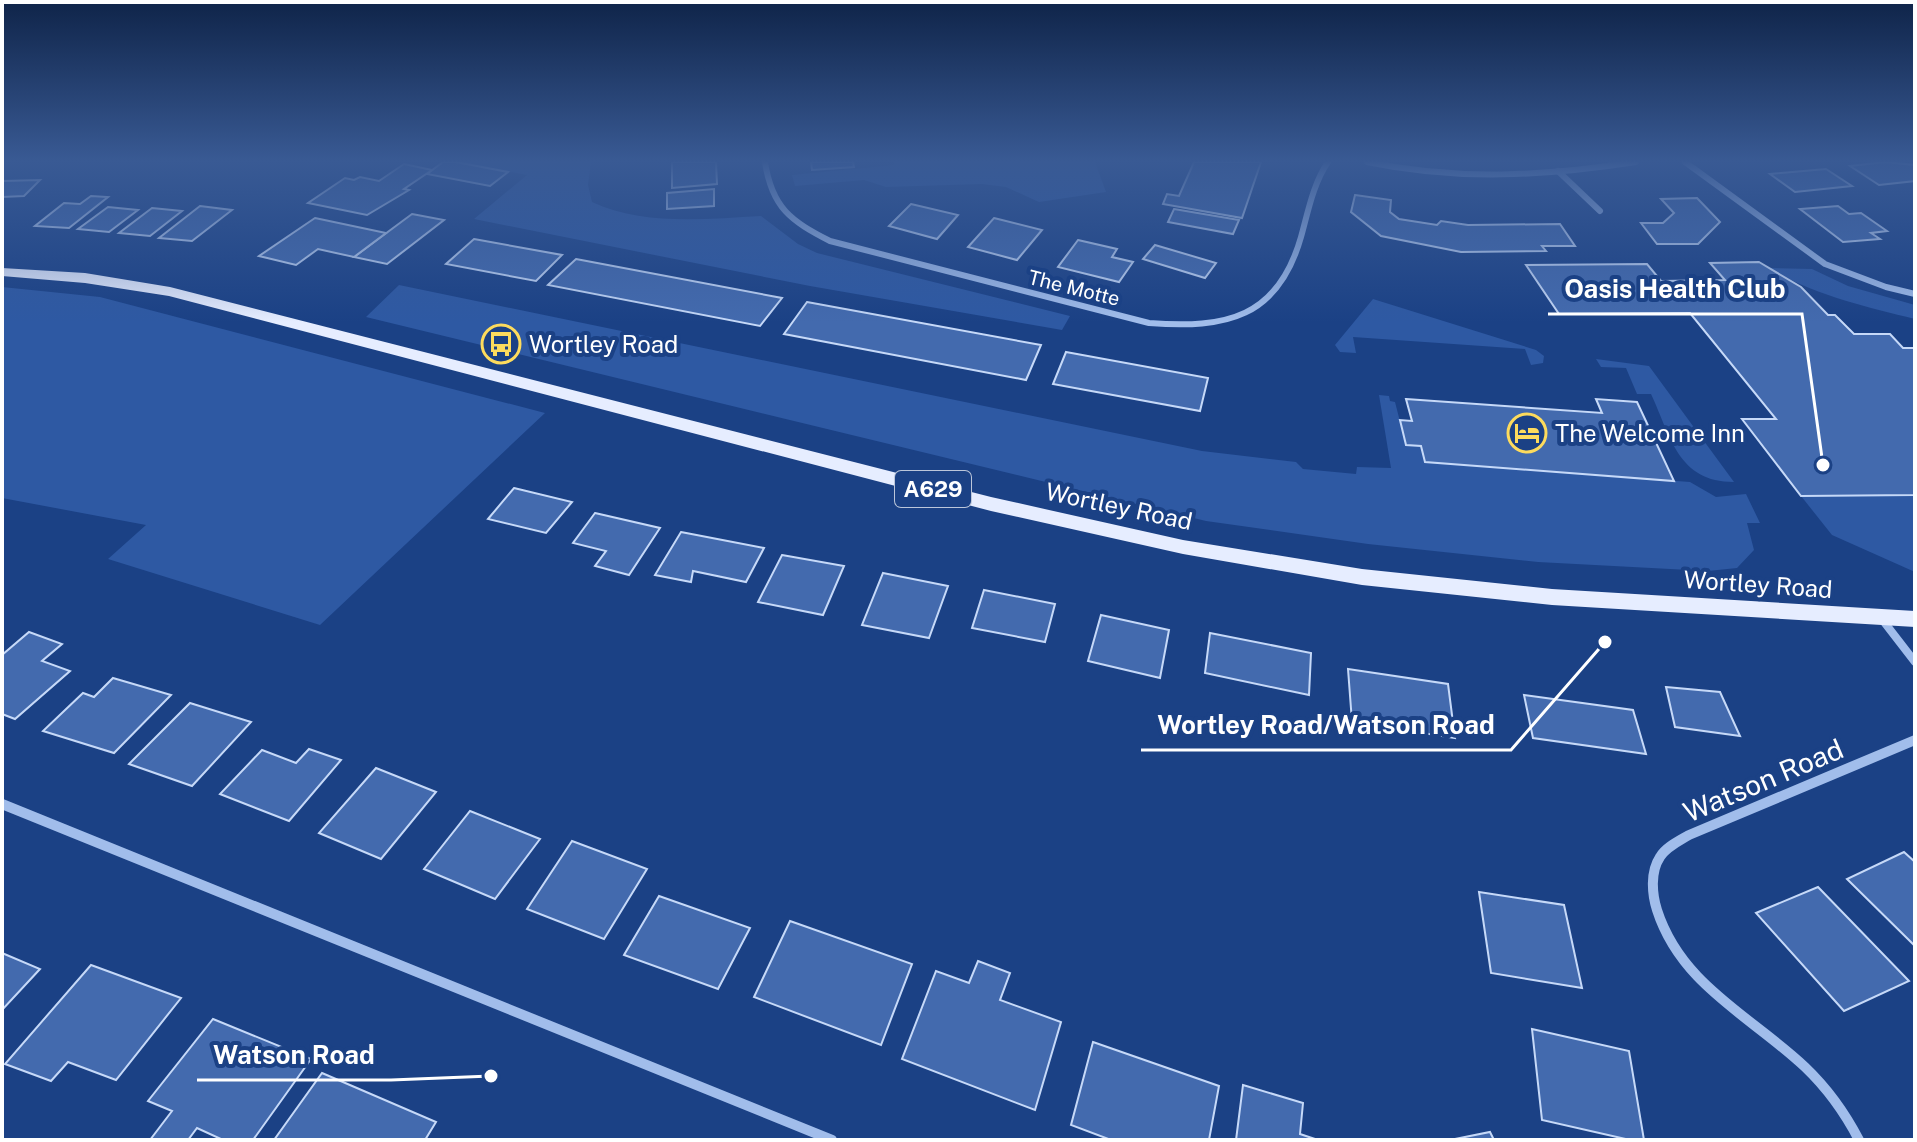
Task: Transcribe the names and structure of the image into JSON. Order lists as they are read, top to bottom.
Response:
{
  "streets": {
    "main road": ["A629", "Wortley Road"],
    "street": ["The Motte", "Watson Road"]
  },
  "places": {
    "bus stop": ["Wortley Road"],
    "hotel": ["The Welcome Inn"],
    "other": ["Oasis Health Club", "Wortley Road/Watson Road", "Watson Road"]
  }
}
